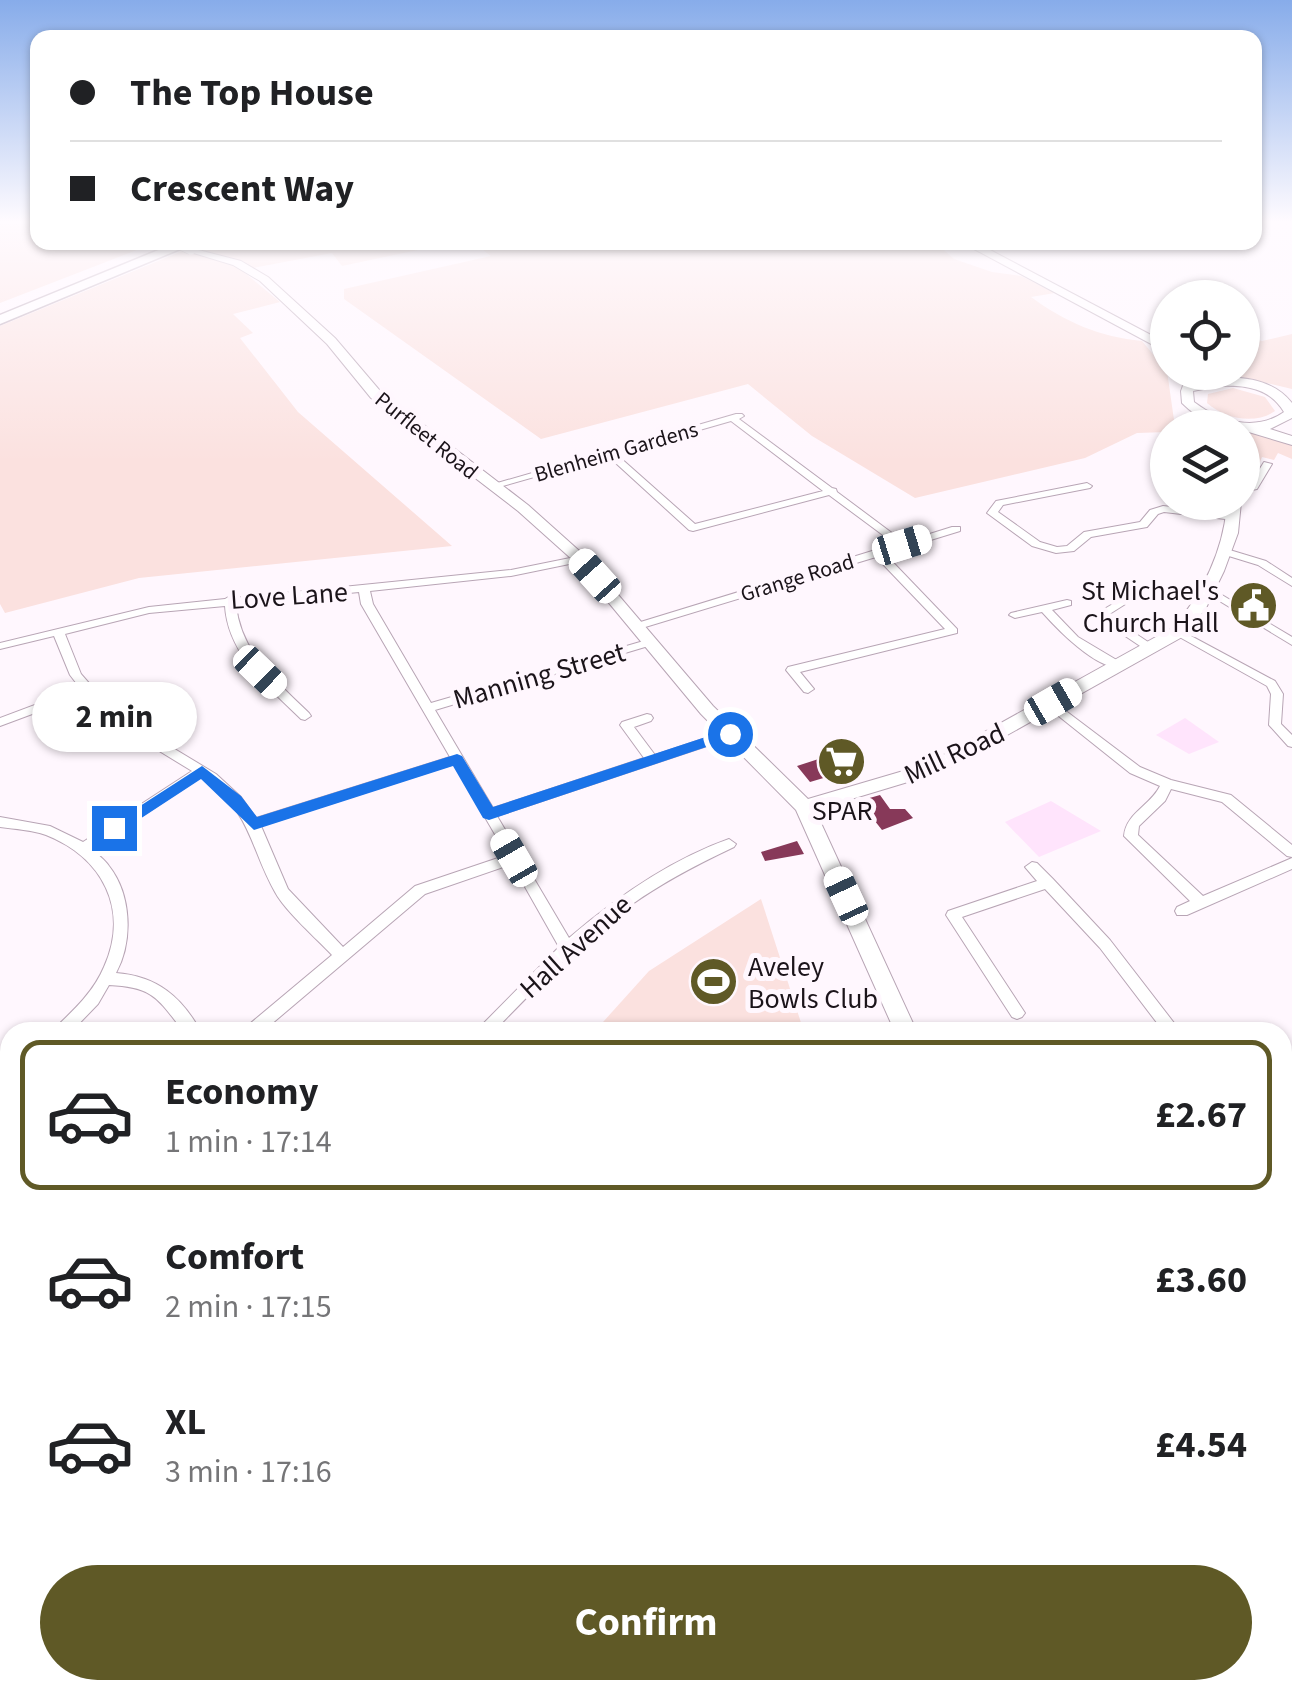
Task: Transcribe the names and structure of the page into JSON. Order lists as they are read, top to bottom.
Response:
{
  "streets": {
    "street": [
      "Purfleet Road",
      "Blenheim Gardens",
      "Grange Road",
      "Love Lane",
      "Manning Street",
      "Mill Road",
      "Hall Avenue"
    ]
  },
  "crossings": [
    ["Purfleet Road", "Blenheim Gardens"],
    ["Purfleet Road", "Love Lane"]
  ],
  "places": {
    "public building": ["St Michael's Church Hall"],
    "supermarket": ["SPAR"],
    "sports": ["Aveley Bowls Club"]
  },
  "page": {
    "banner": ["The Top House", "Crescent Way"],
    "bubble": "2 min",
    "list": [
      {
        "name": "Economy",
        "note": "1 min · 17:14",
        "value": "£2.67"
      },
      {
        "name": "Comfort",
        "note": "2 min · 17:15",
        "value": "£3.60"
      },
      {
        "name": "XL",
        "note": "3 min · 17:16",
        "value": "£4.54"
      }
    ],
    "buttons": "Confirm"
  }
}
